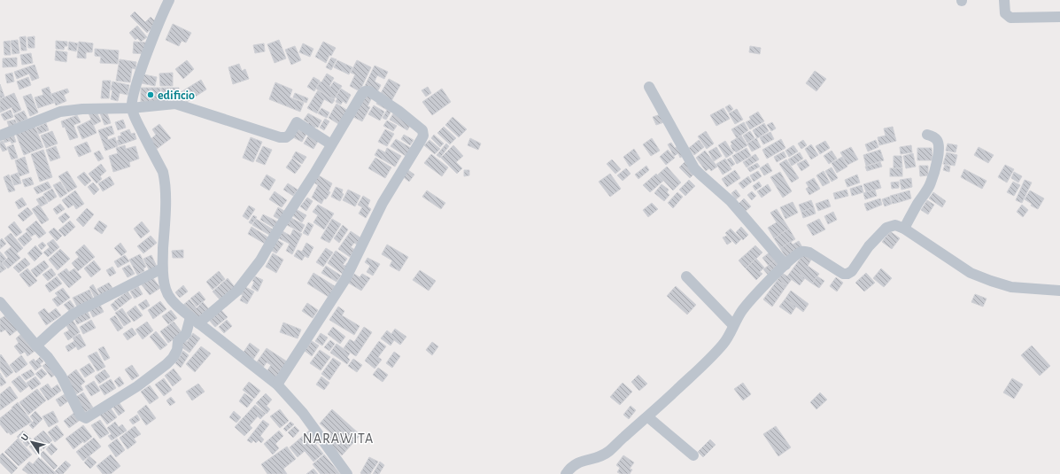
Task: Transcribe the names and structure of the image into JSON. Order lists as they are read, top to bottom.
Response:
{
  "districts": ["NARAWITA"],
  "places": ["edificio"],
  "north": "top left"
}
